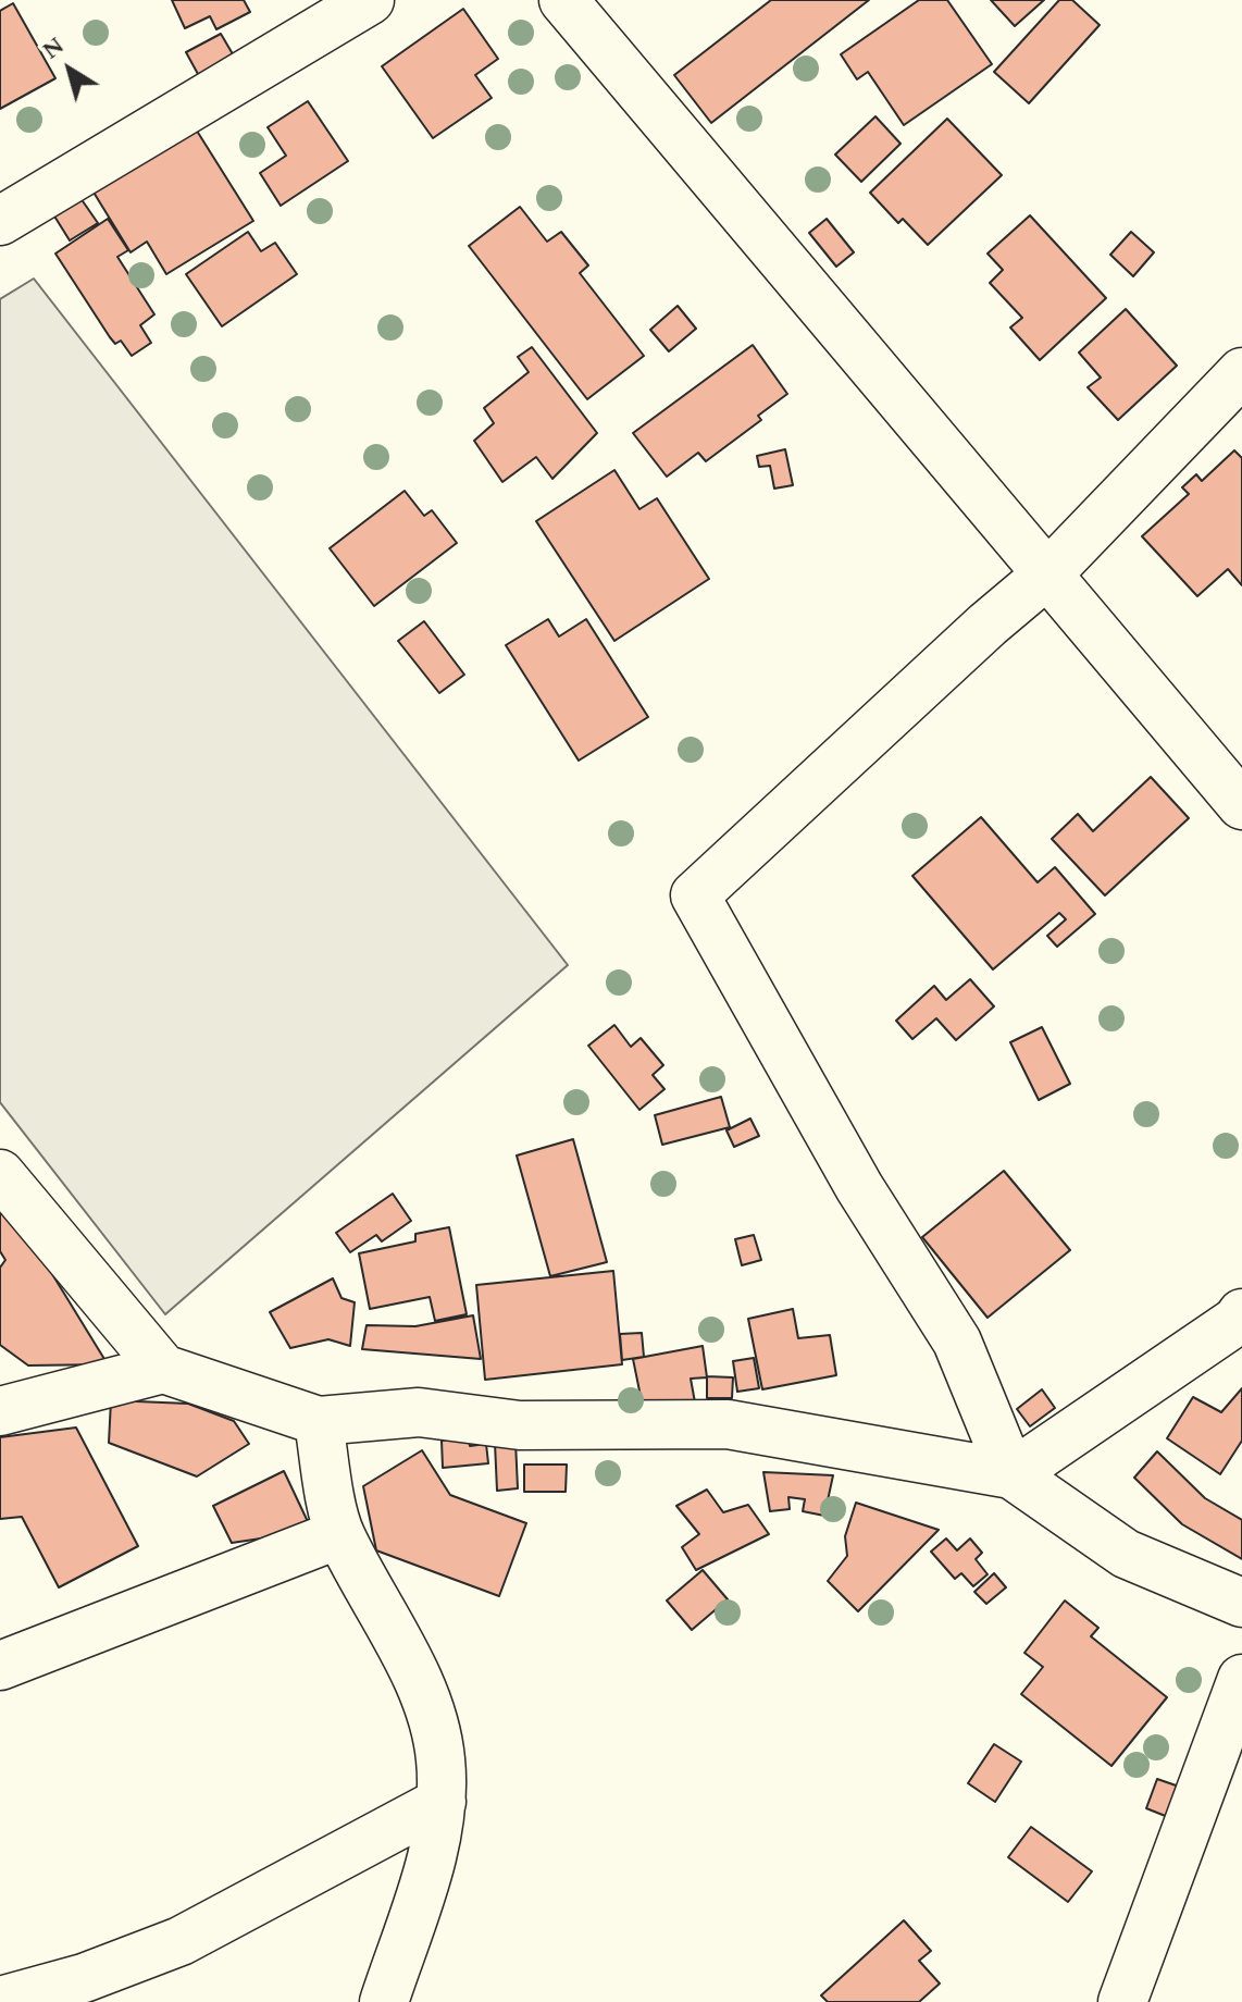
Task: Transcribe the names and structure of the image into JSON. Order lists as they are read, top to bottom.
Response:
{
  "north": "top left"
}
